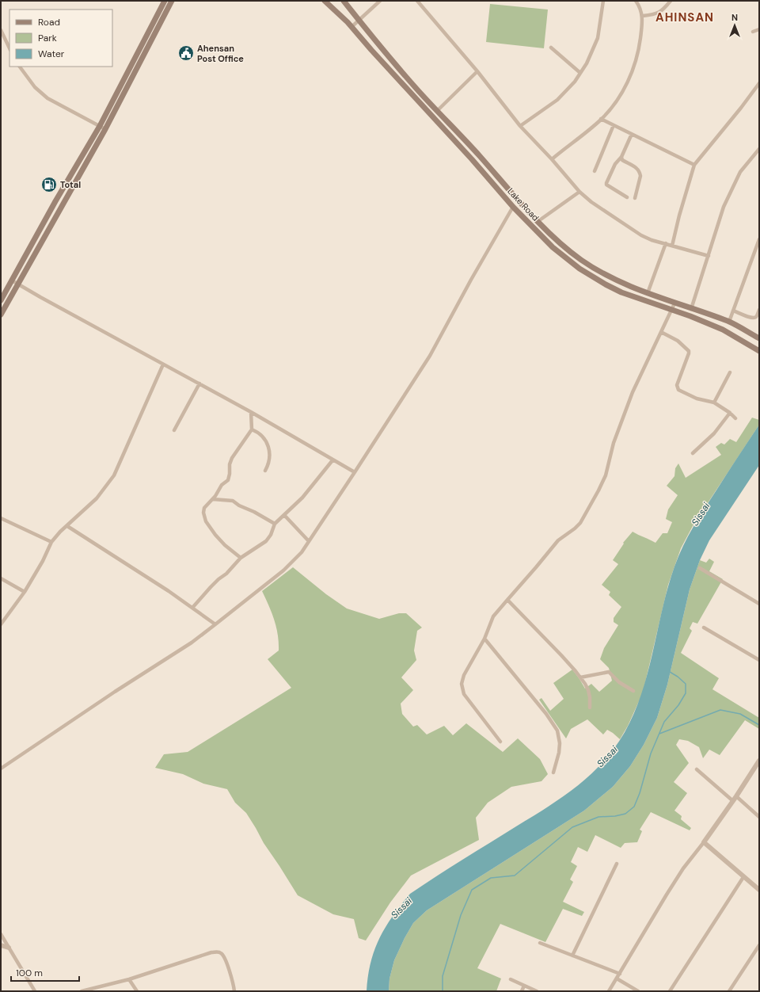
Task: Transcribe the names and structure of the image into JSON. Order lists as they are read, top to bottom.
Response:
{
  "streets": {
    "main road": ["Lake Road"]
  },
  "districts": ["AHINSAN"],
  "water": ["Sissai"],
  "places": {
    "public building": ["Ahensan Post Office"],
    "fuel station": ["Total"]
  },
  "legend": ["Road", "Park", "Water"],
  "scale_bar": "100 m",
  "north": "top"
}
